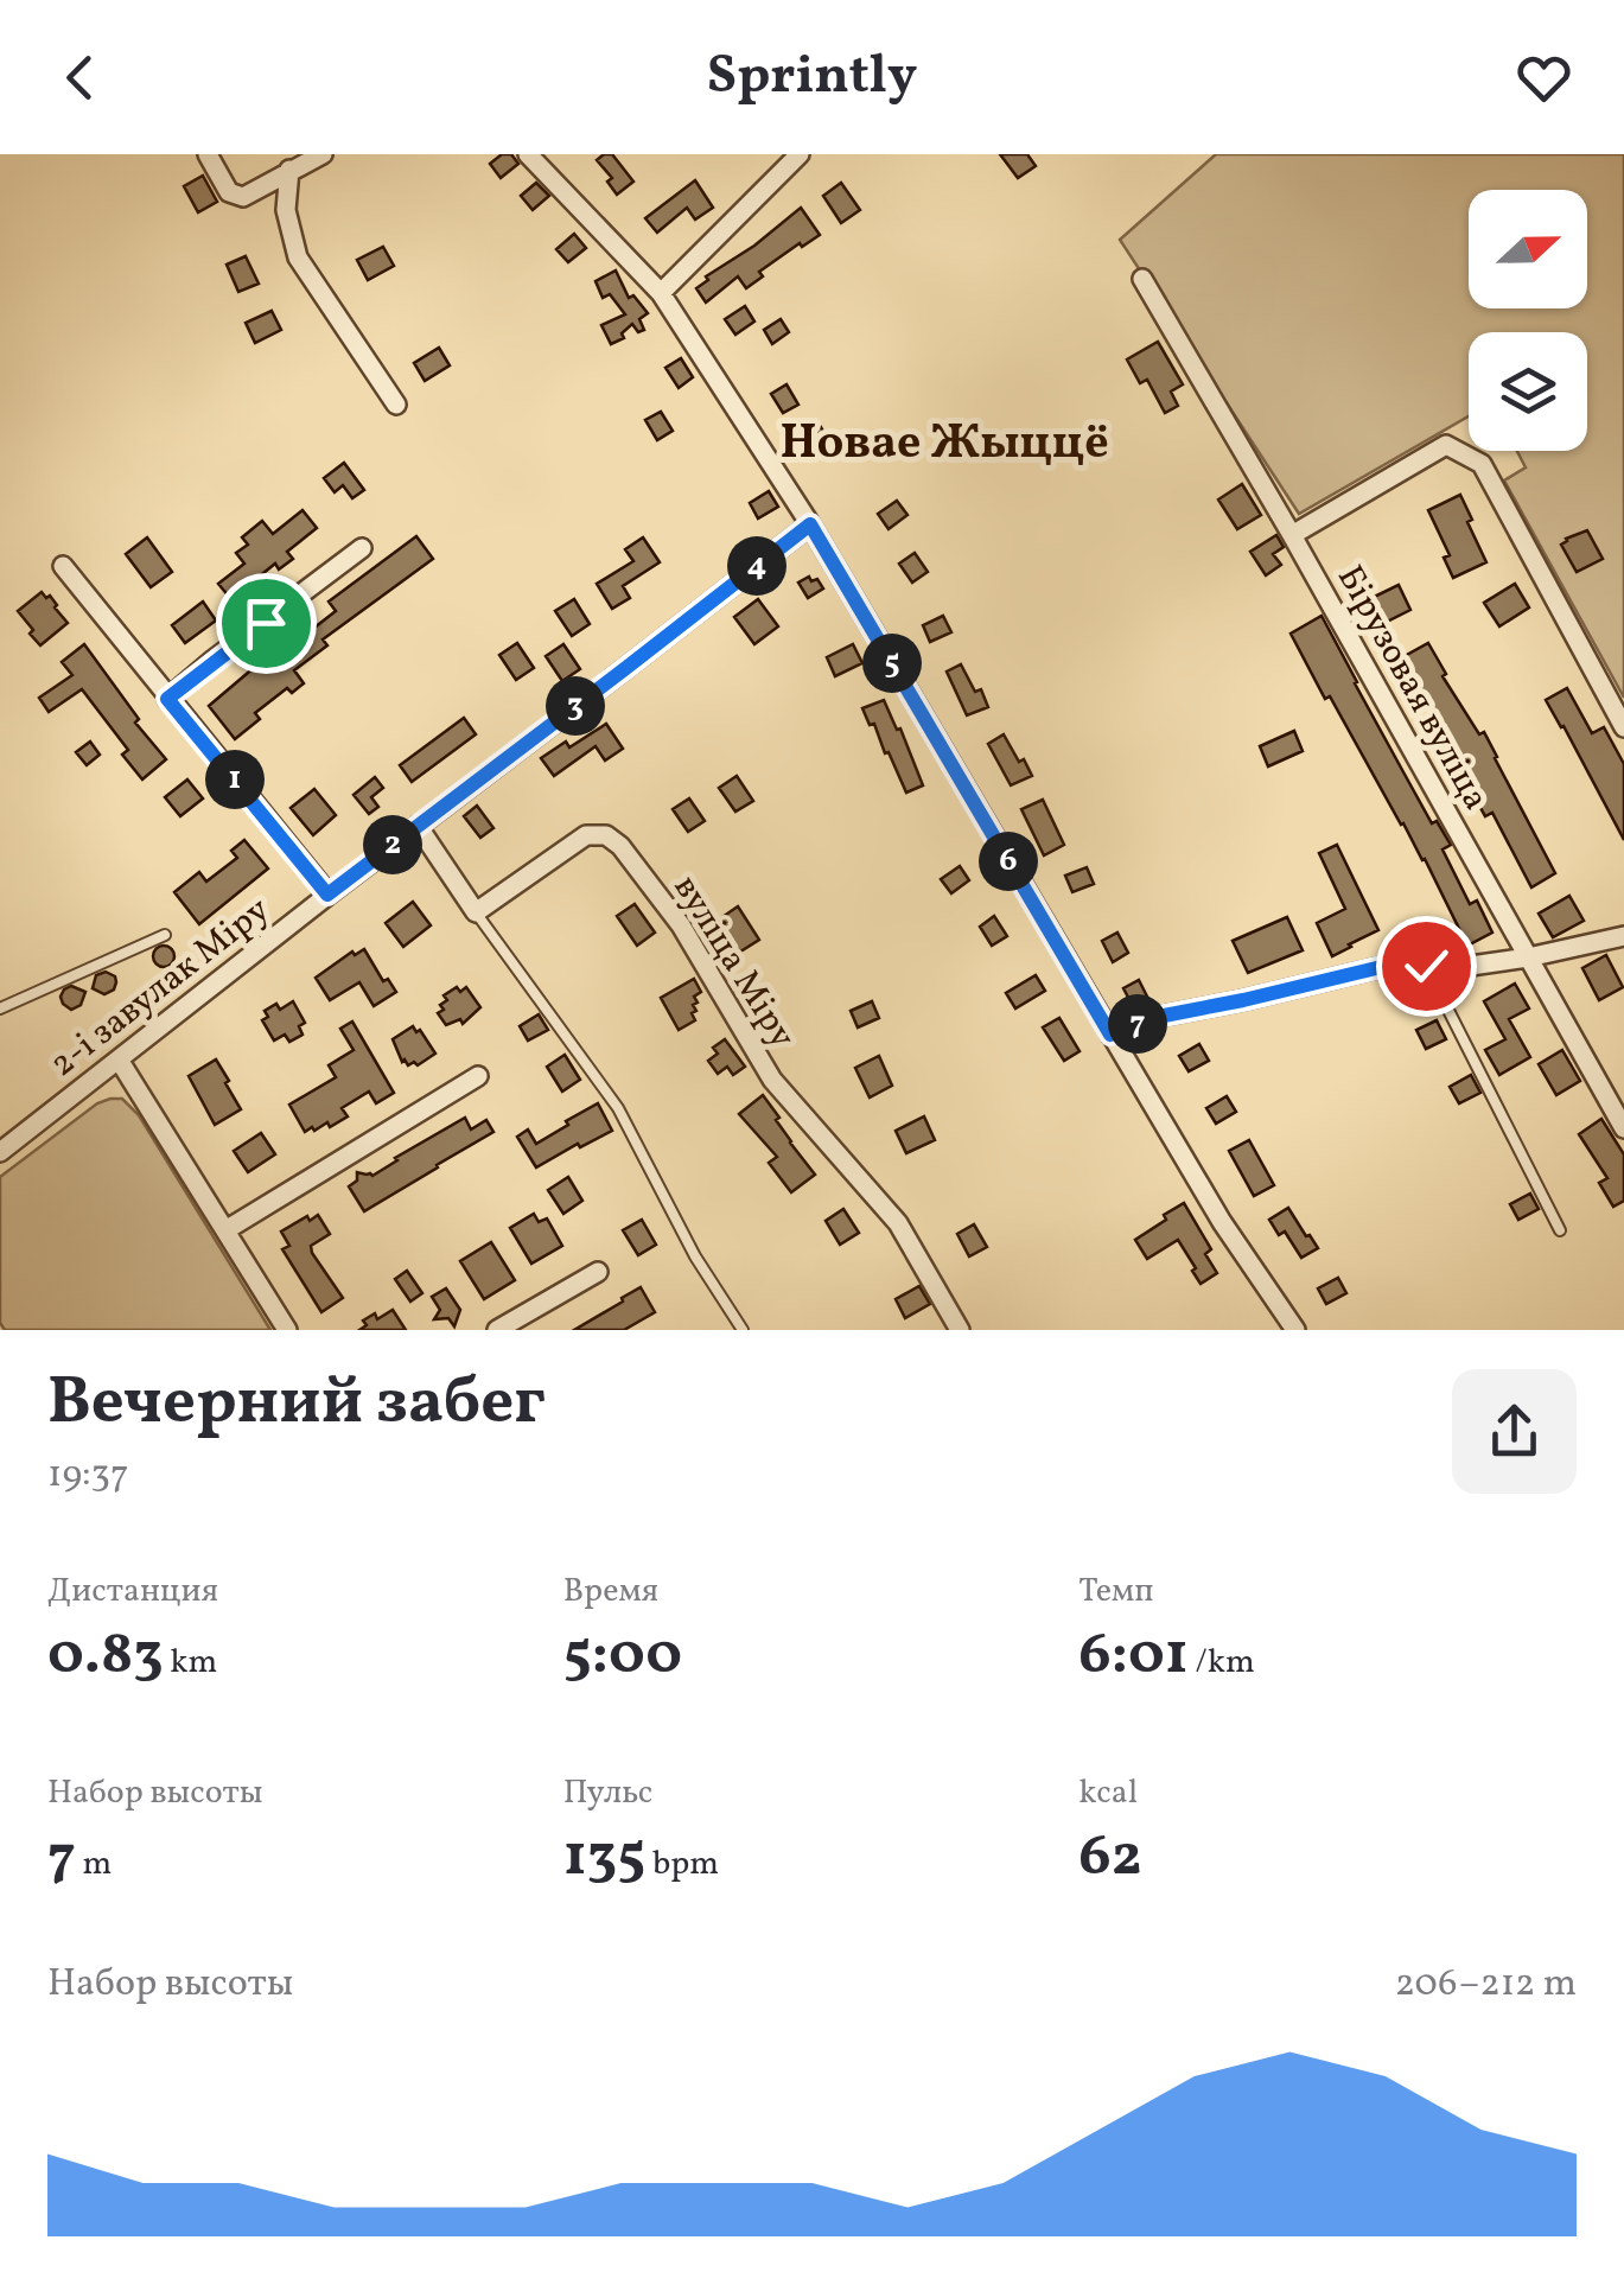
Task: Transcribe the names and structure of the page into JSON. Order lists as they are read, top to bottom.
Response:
{
  "streets": {
    "street": ["Бірузовая вуліца", "вуліца Міру", "2-і завулак Міру"]
  },
  "districts": ["Новае Жыццё"],
  "north": "right",
  "page": {
    "header": "Sprintly",
    "pins": [
      "4",
      "5",
      "3",
      "1",
      "2",
      "6",
      "7"
    ],
    "heading": ["Вечерний забег", "19:37"],
    "stats": [
      ["Дистанция", "0.83 km"],
      ["Время", "5:00"],
      ["Темп", "6:01 /km"],
      ["Набор высоты", "7 m"],
      ["Пульс", "135 bpm"],
      ["kcal", "62"]
    ],
    "chart": ["Набор высоты", "206–212 m"]
  }
}
